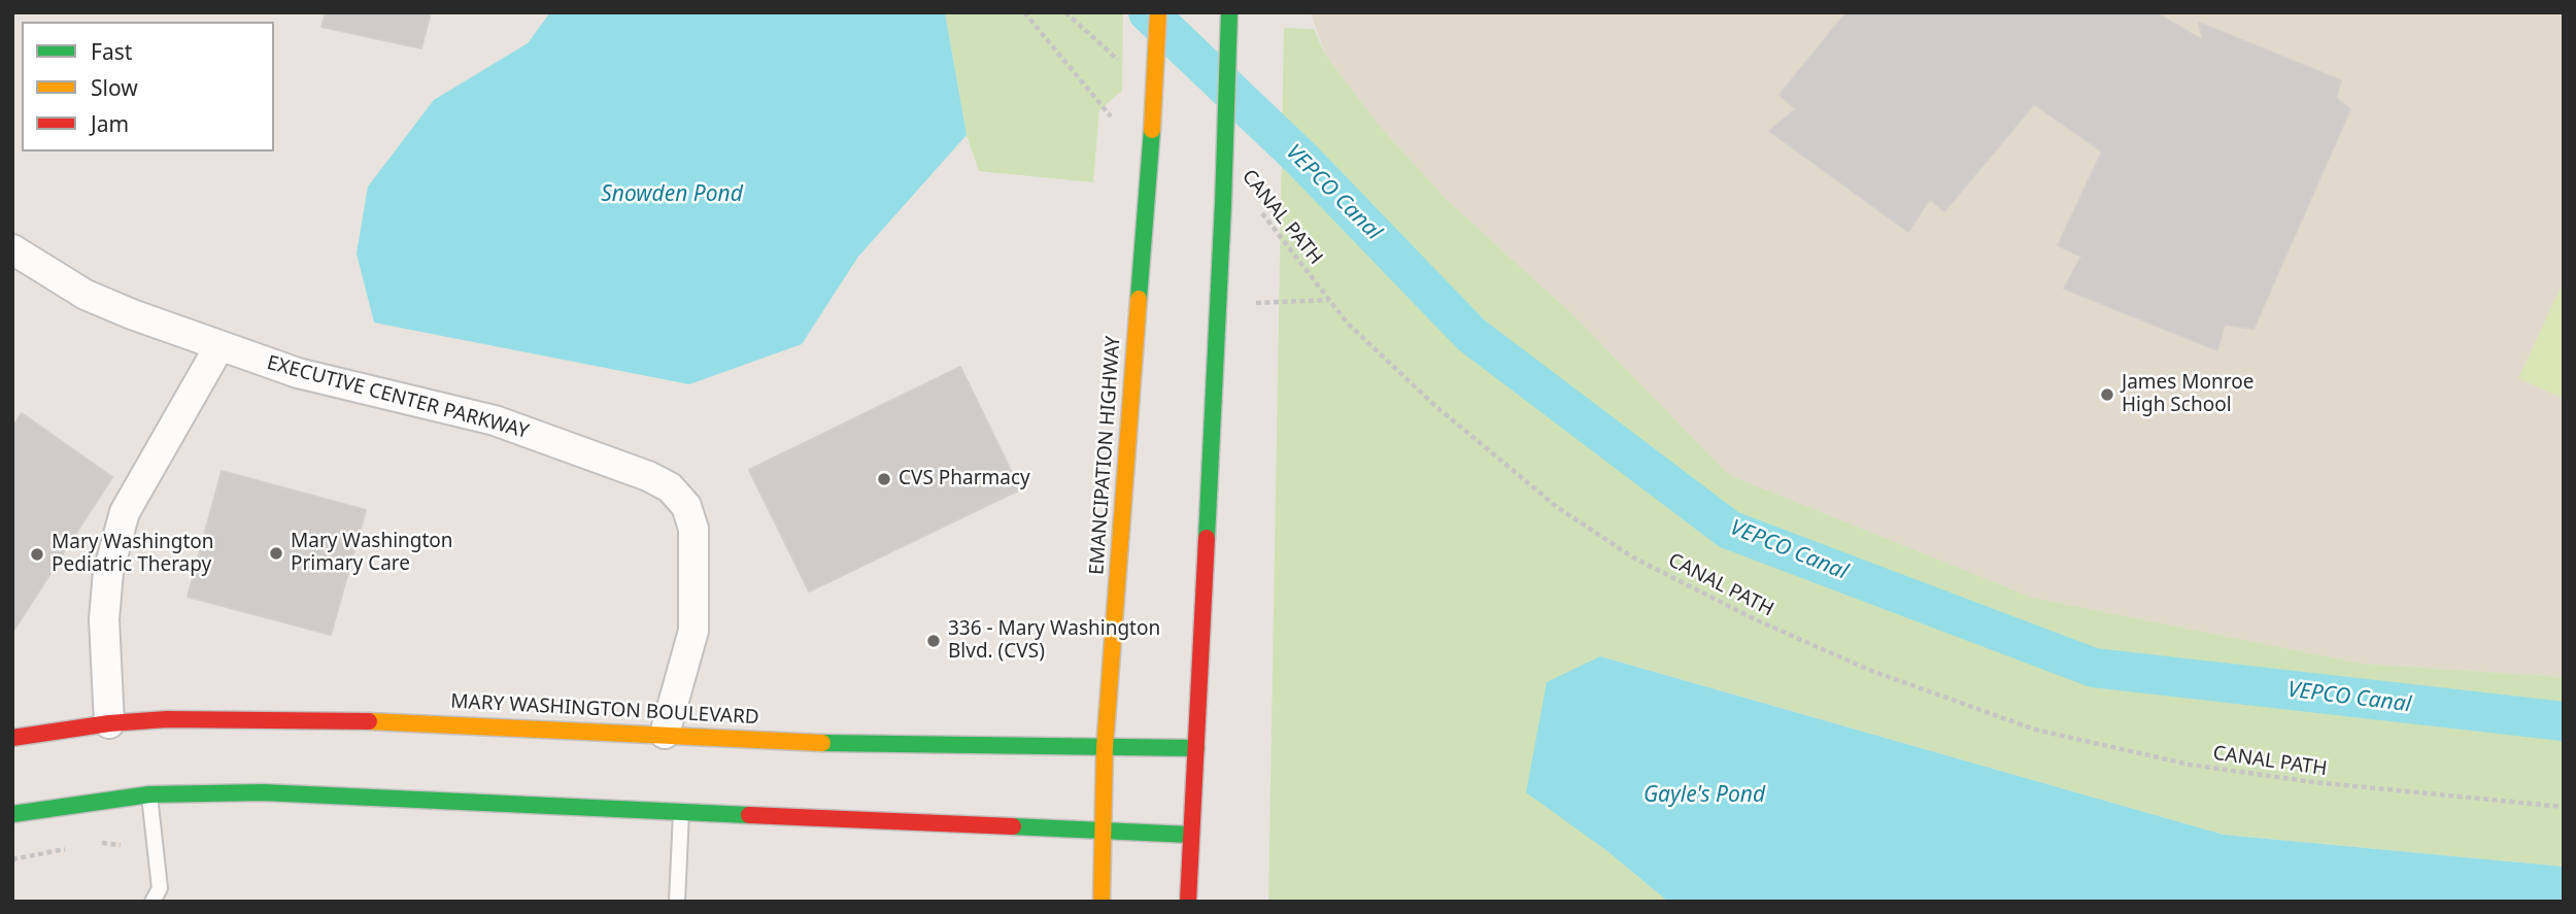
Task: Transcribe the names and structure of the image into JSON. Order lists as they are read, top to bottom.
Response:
{
  "streets": {
    "street": ["EXECUTIVE CENTER PARKWAY", "EMANCIPATION HIGHWAY", "MARY WASHINGTON BOULEVARD"],
    "path": ["CANAL PATH"]
  },
  "crossings": [
    ["EXECUTIVE CENTER PARKWAY", "MARY WASHINGTON BOULEVARD"],
    ["EMANCIPATION HIGHWAY", "MARY WASHINGTON BOULEVARD"]
  ],
  "water": ["VEPCO Canal", "Snowden Pond", "Gayle's Pond"],
  "places": [
    "James Monroe High School",
    "CVS Pharmacy",
    "Mary Washington Primary Care",
    "Mary Washington Pediatric Therapy",
    "336 - Mary Washington Blvd. (CVS)"
  ],
  "legend": ["Fast", "Slow", "Jam"]
}
